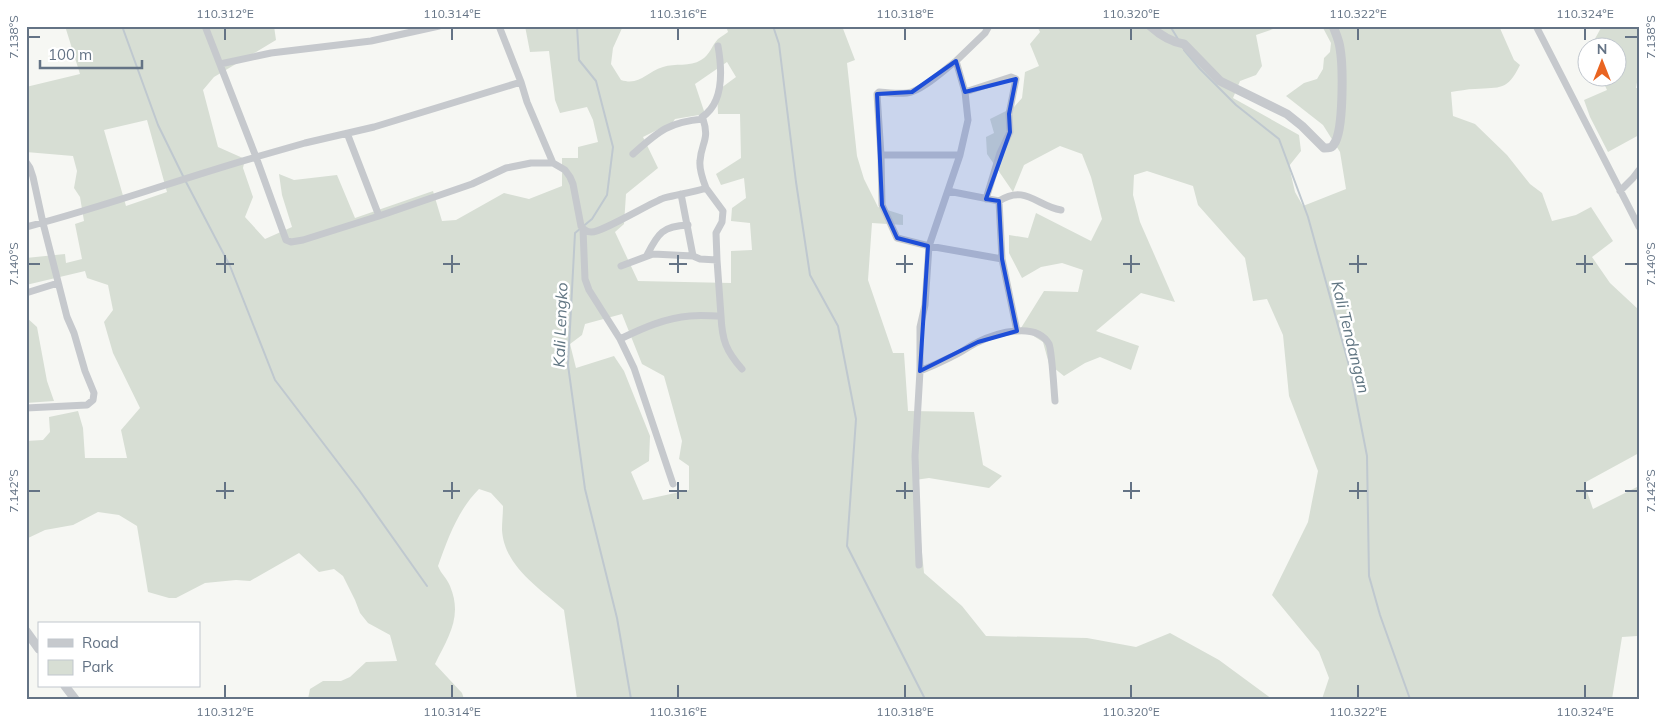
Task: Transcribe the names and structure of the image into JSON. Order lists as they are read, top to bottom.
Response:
{
  "water": ["Kali Lengko", "Kali Tendangan"],
  "legend": ["Road", "Park"],
  "scale_bar": "100 m",
  "north": "top",
  "coordinates": [
    "110.312°E",
    "110.314°E",
    "110.316°E",
    "110.318°E",
    "110.320°E",
    "110.322°E",
    "110.324°E",
    "7.138°S",
    "7.140°S",
    "7.142°S"
  ]
}
